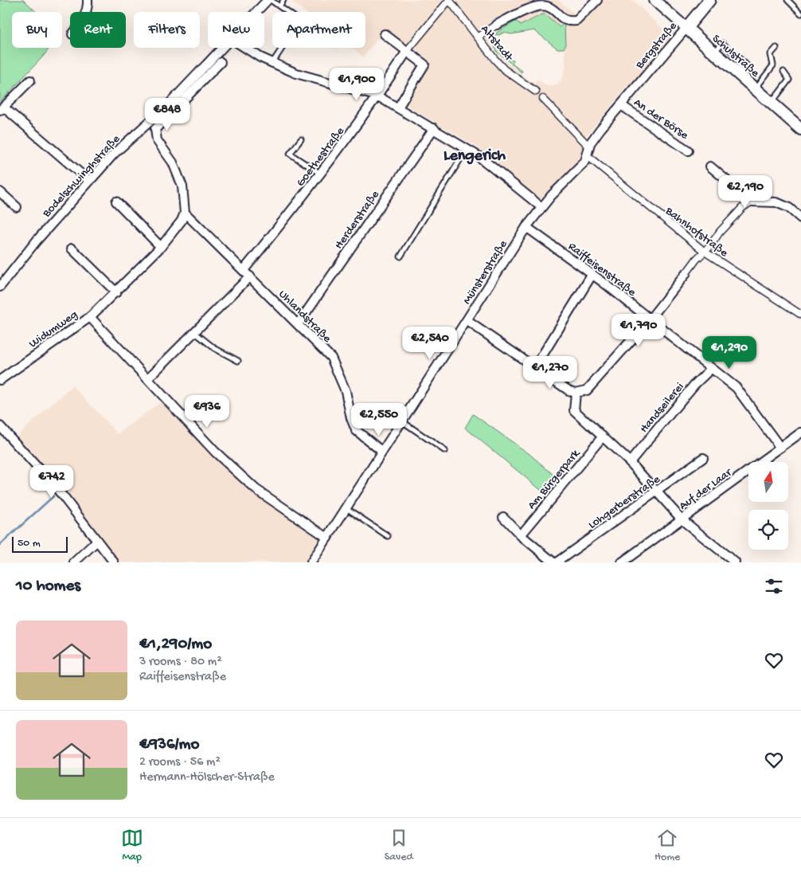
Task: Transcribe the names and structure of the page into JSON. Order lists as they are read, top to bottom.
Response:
{
  "streets": {
    "main road": ["Bergstraße", "Schulstraße"],
    "street": [
      "Altstadt",
      "An der Börse",
      "Goethestraße",
      "Bodelschwinghstraße",
      "Herderstraße",
      "Bahnhofstraße",
      "Raiffeisenstraße",
      "Münsterstraße",
      "Uhlandstraße",
      "Widumweg",
      "Handseilerei",
      "Am Bürgerpark",
      "Auf der Laar",
      "Lohgerberstraße"
    ]
  },
  "crossings": [
    ["Altstadt", "Goethestraße"],
    ["Bergstraße", "Schulstraße"],
    ["Bergstraße", "An der Börse"],
    ["Goethestraße", "Uhlandstraße"],
    ["Herderstraße", "Uhlandstraße"],
    ["Bahnhofstraße", "Münsterstraße"],
    ["Raiffeisenstraße", "Münsterstraße"],
    ["Raiffeisenstraße", "Handseilerei"],
    ["Raiffeisenstraße", "Auf der Laar"],
    ["Münsterstraße", "Uhlandstraße"],
    ["Uhlandstraße", "Widumweg"]
  ],
  "districts": ["Lengerich"],
  "scale_bar": "50 m",
  "north": "top",
  "page": {
    "chip": [
      "Buy",
      "Rent",
      "Filters",
      "New",
      "Apartment"
    ],
    "price": [
      "€1,900",
      "€848",
      "€2,190",
      "€1,790",
      "€2,540",
      "€1,290",
      "€1,270",
      "€936",
      "€2,550",
      "€742"
    ],
    "scale": "50 m",
    "heading": "10 homes",
    "list": [
      {
        "name": "€1,290/mo",
        "note": "3 rooms · 80 m² · Raiffeisenstraße"
      },
      {
        "name": "€936/mo",
        "note": "2 rooms · 56 m² · Hermann-Hölscher-Straße"
      }
    ],
    "tabs": ["Map", "Saved", "Home"]
  }
}
